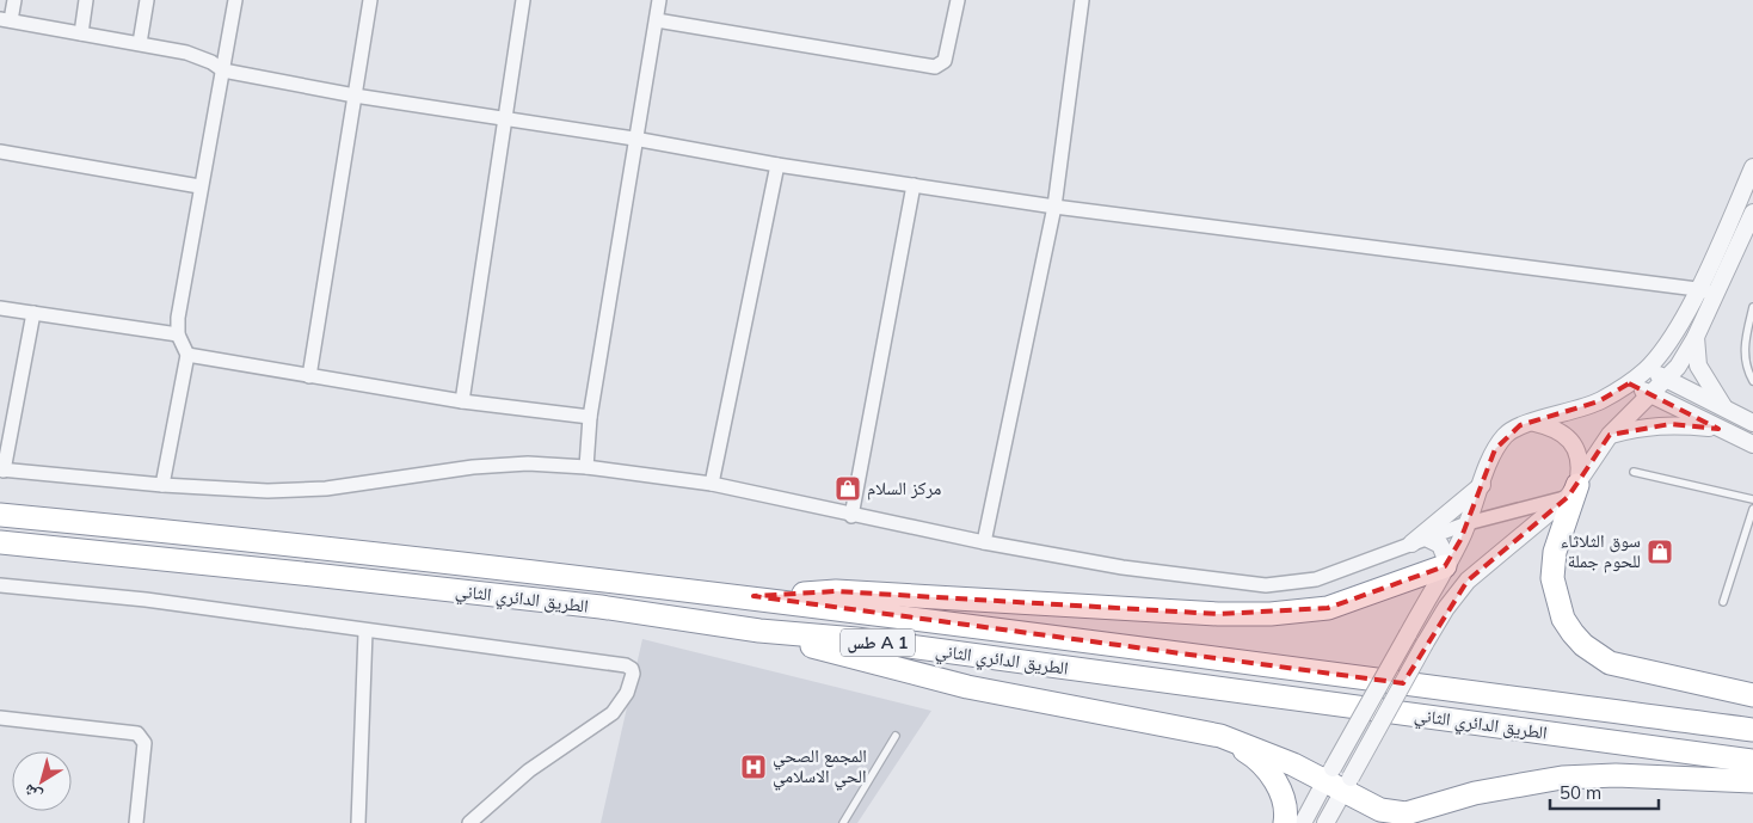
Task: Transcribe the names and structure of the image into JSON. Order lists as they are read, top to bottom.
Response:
{
  "streets": {
    "highway": ["الطريق الدائري الثاني", "طس A 1"]
  },
  "places": {
    "shop": ["مركز السلام", "سوق الثلاثاء للحوم جملة"],
    "hospital": ["المجمع الصحي الحي الاسلامي"]
  },
  "scale_bar": "50 m",
  "north": "bottom left"
}
